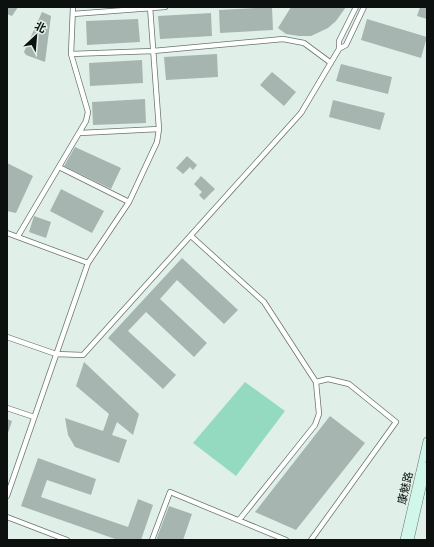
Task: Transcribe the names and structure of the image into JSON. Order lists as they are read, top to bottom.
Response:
{
  "streets": {
    "main road": ["康魅路"]
  },
  "north": "top right"
}
